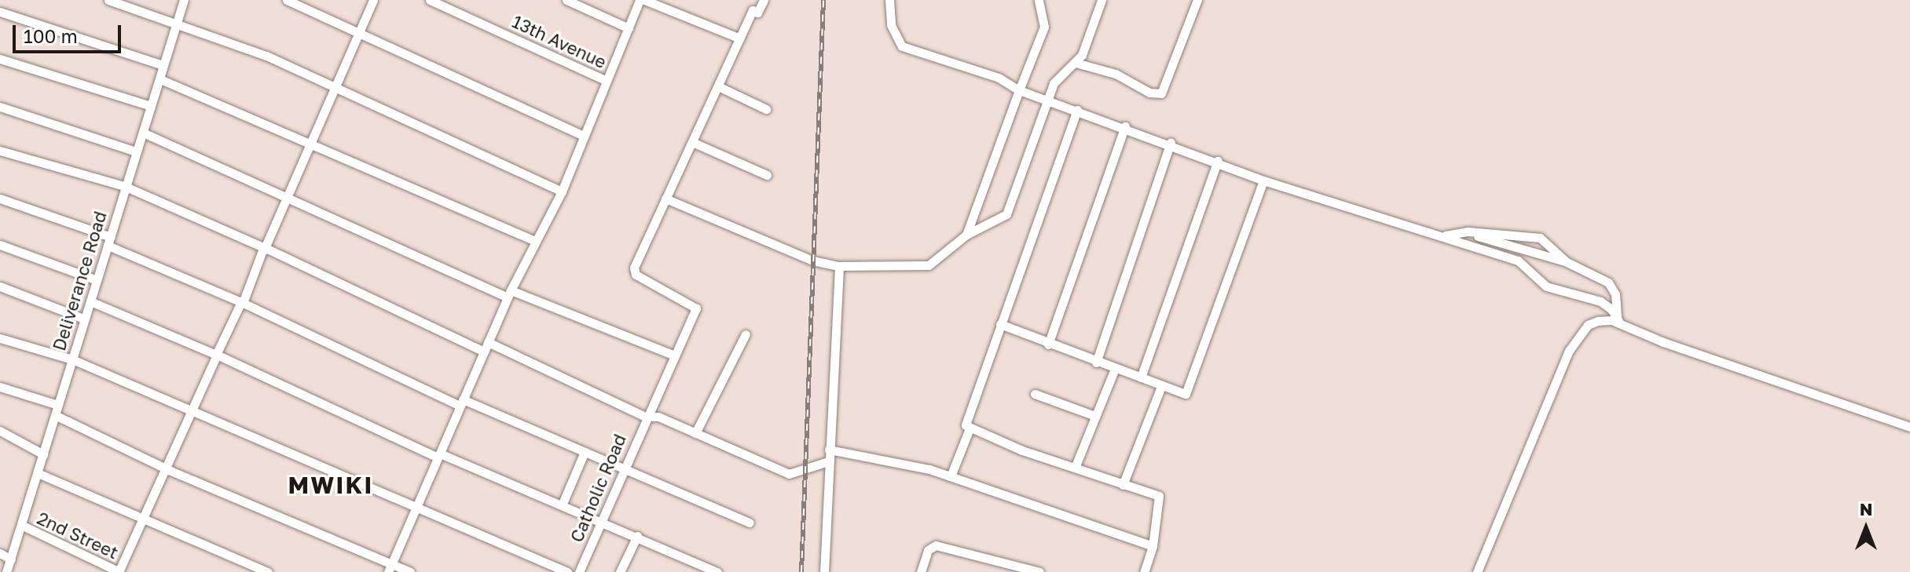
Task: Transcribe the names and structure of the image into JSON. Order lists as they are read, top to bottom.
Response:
{
  "streets": {
    "street": [
      "13th Avenue",
      "Deliverance Road",
      "Catholic Road",
      "2nd Street"
    ]
  },
  "crossings": [
    ["Deliverance Road", "2nd Street"]
  ],
  "districts": ["MWIKI"],
  "scale_bar": "100 m",
  "north": "top"
}
